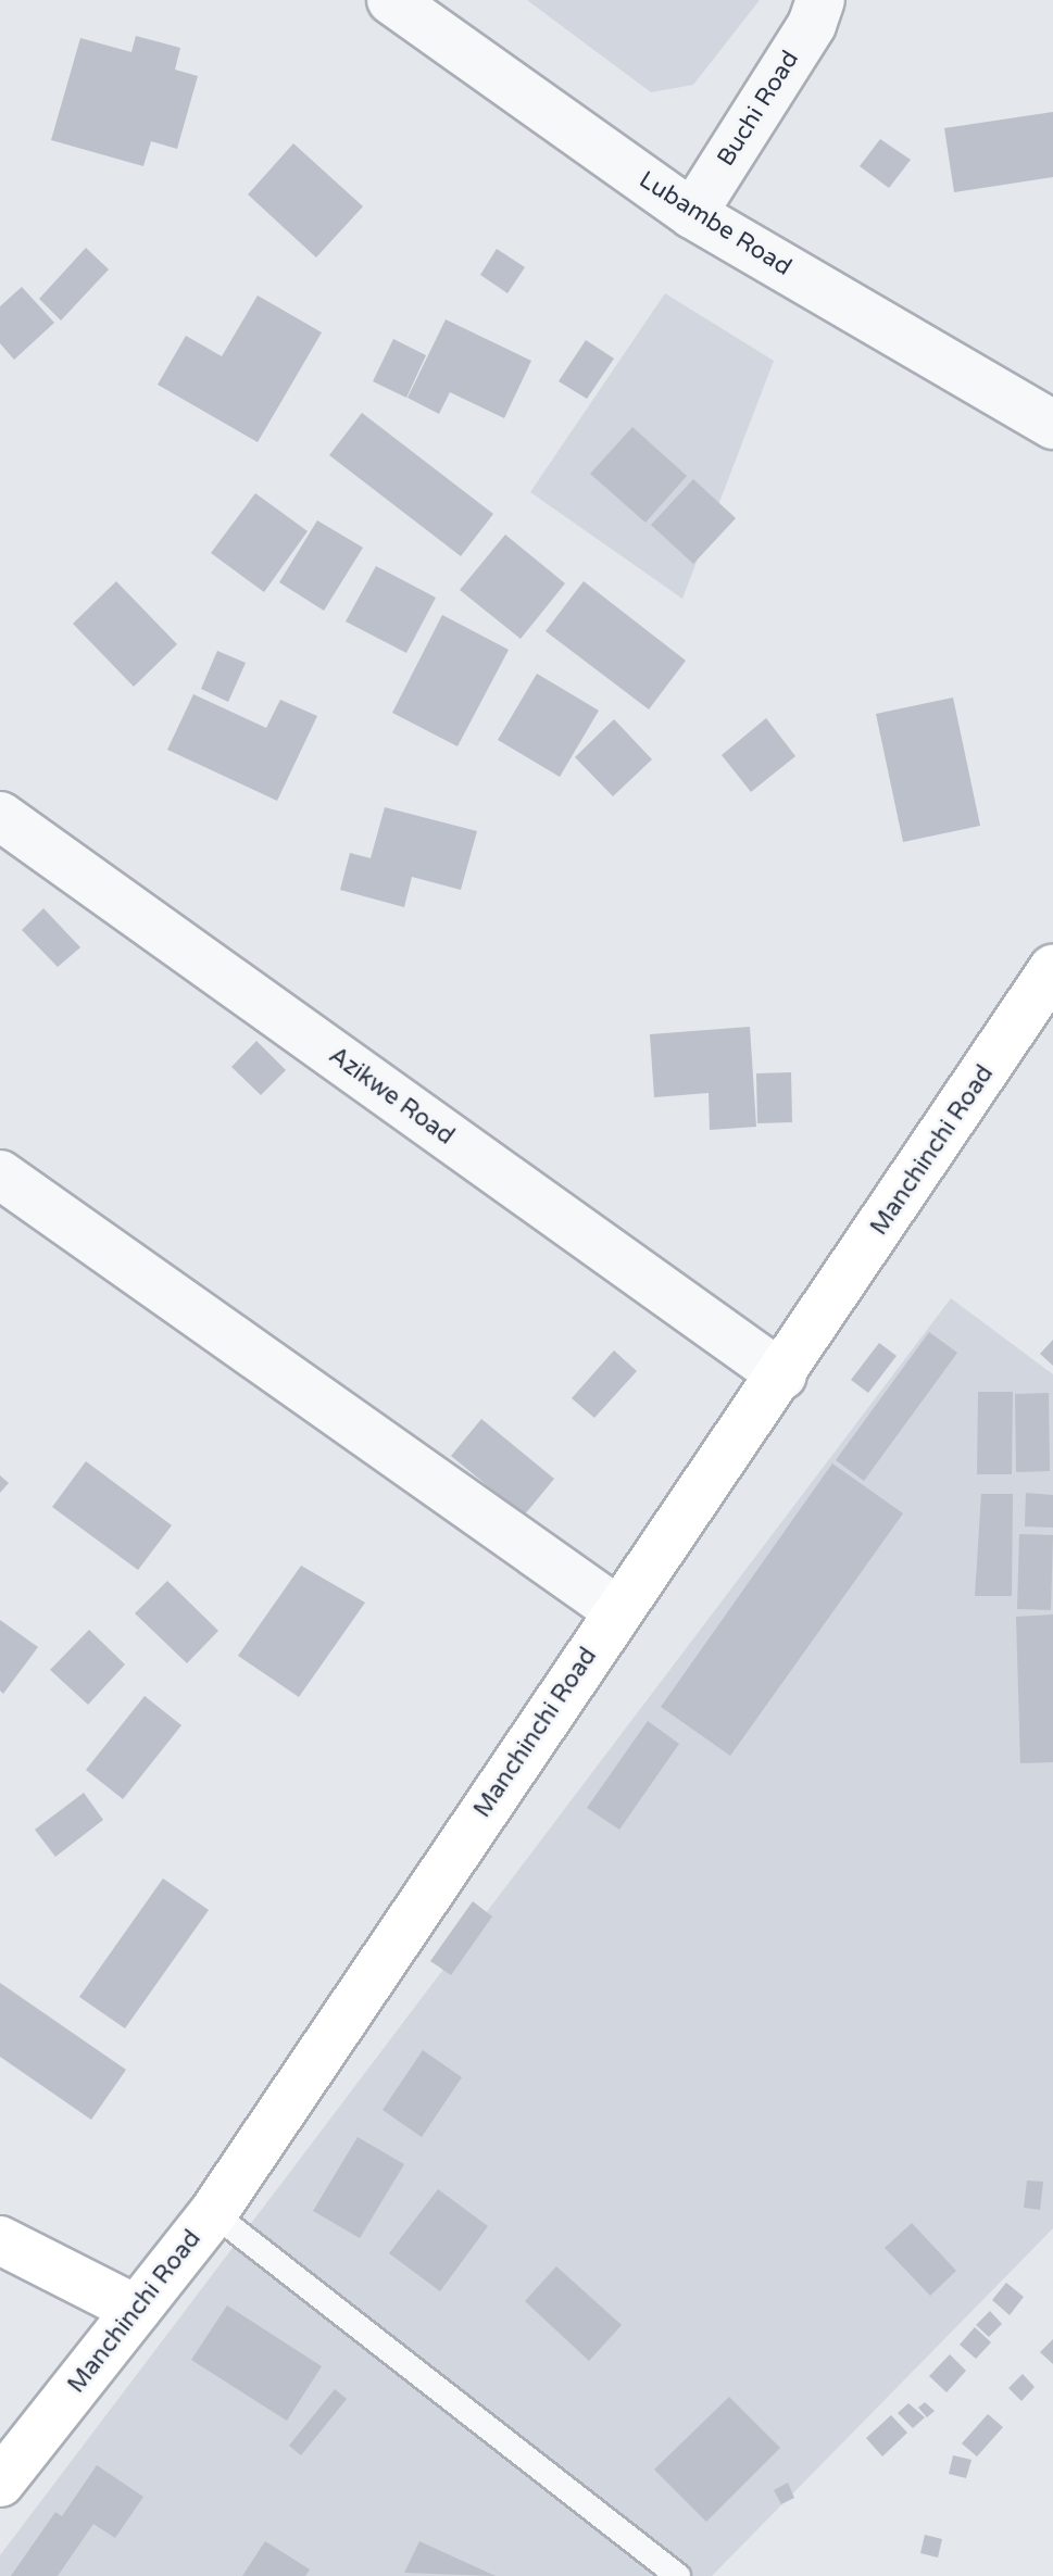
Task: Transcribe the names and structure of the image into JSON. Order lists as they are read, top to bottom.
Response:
{
  "streets": {
    "main road": ["Manchinchi Road"],
    "street": ["Buchi Road", "Lubambe Road", "Azikwe Road"]
  },
  "crossings": [
    ["Buchi Road", "Lubambe Road"],
    ["Azikwe Road", "Manchinchi Road"]
  ]
}
